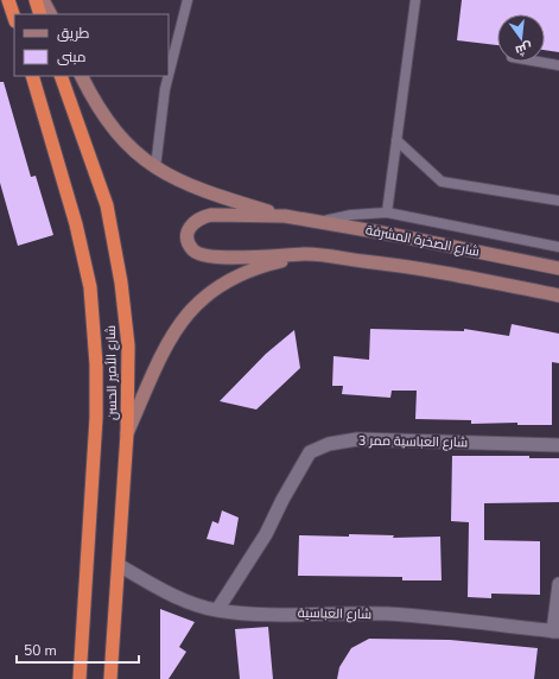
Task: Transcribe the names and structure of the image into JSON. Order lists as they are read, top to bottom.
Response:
{
  "streets": {
    "highway": ["شارع الأمير الحسن"],
    "main road": ["شارع الصخرة المشرفة"],
    "street": ["شارع العباسية ممر 3", "شارع العباسية"]
  },
  "crossings": [
    ["شارع الأمير الحسن", "شارع العباسية"],
    ["شارع العباسية ممر 3", "شارع العباسية"]
  ],
  "legend": ["طريق", "مبنى"],
  "scale_bar": "50 m",
  "north": "bottom"
}
